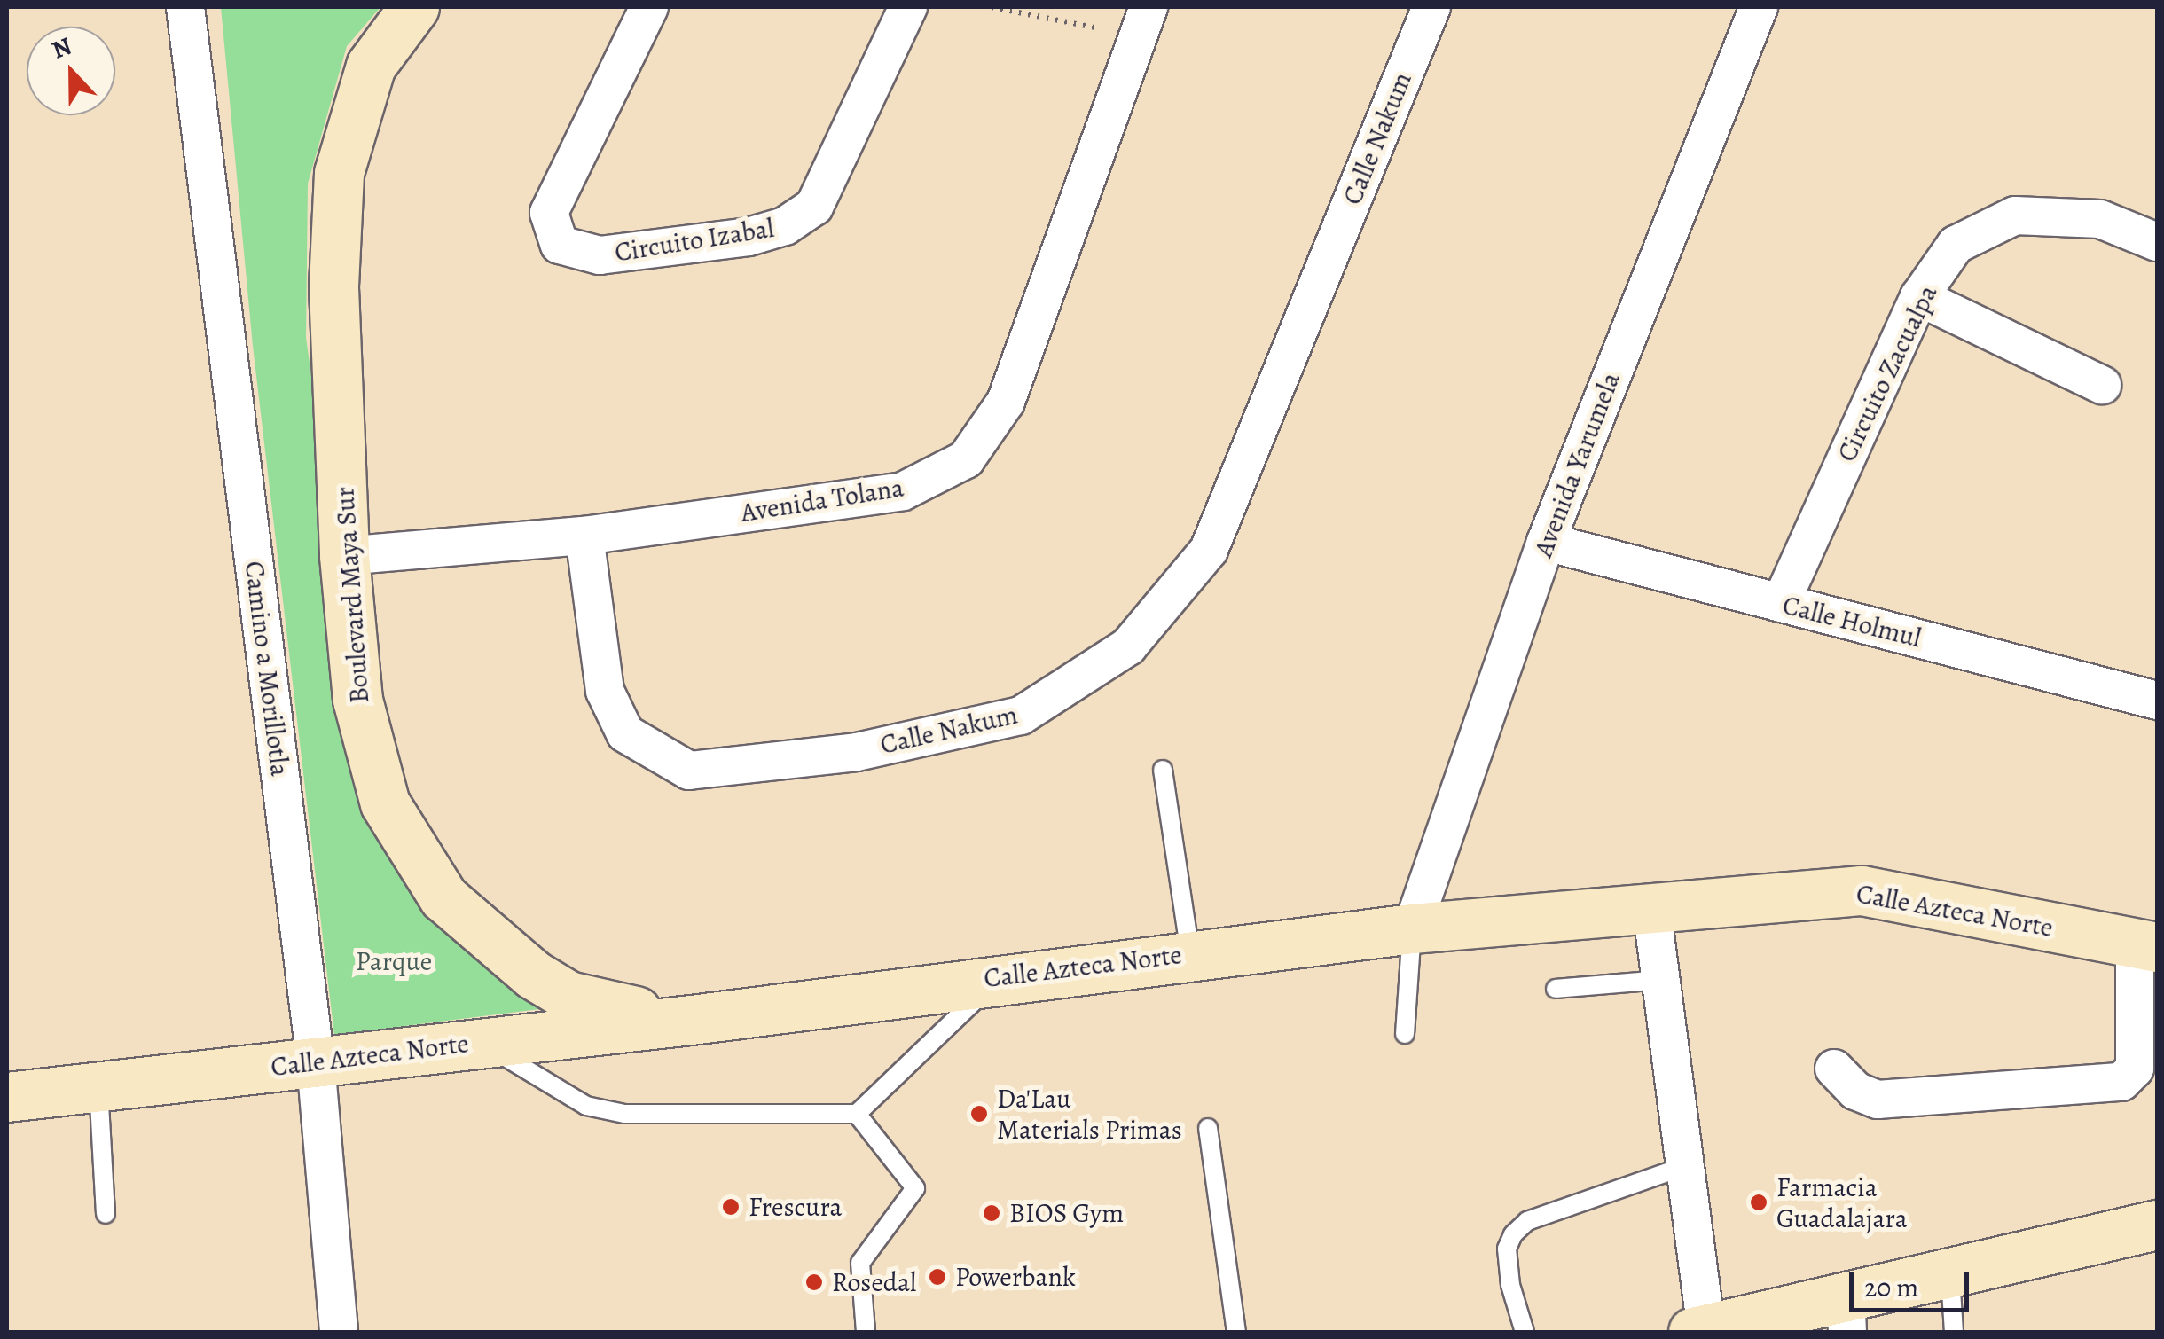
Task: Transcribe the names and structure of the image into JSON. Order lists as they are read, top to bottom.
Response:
{
  "streets": {
    "main road": ["Boulevard Maya Sur", "Calle Azteca Norte"],
    "street": [
      "Calle Nakum",
      "Circuito Izabal",
      "Circuito Zacualpa",
      "Avenida Yarumela",
      "Avenida Tolana",
      "Calle Holmul",
      "Camino a Morillotla"
    ]
  },
  "crossings": [
    ["Calle Nakum", "Avenida Tolana"],
    ["Circuito Zacualpa", "Calle Holmul"],
    ["Avenida Yarumela", "Calle Holmul"],
    ["Avenida Yarumela", "Calle Azteca Norte"],
    ["Avenida Tolana", "Boulevard Maya Sur"],
    ["Boulevard Maya Sur", "Calle Azteca Norte"],
    ["Camino a Morillotla", "Calle Azteca Norte"]
  ],
  "parks": ["Parque"],
  "places": [
    "Da'Lau Materials Primas",
    "Farmacia Guadalajara",
    "Frescura",
    "BIOS Gym",
    "Powerbank",
    "Rosedal"
  ],
  "scale_bar": "20 m",
  "north": "top"
}
